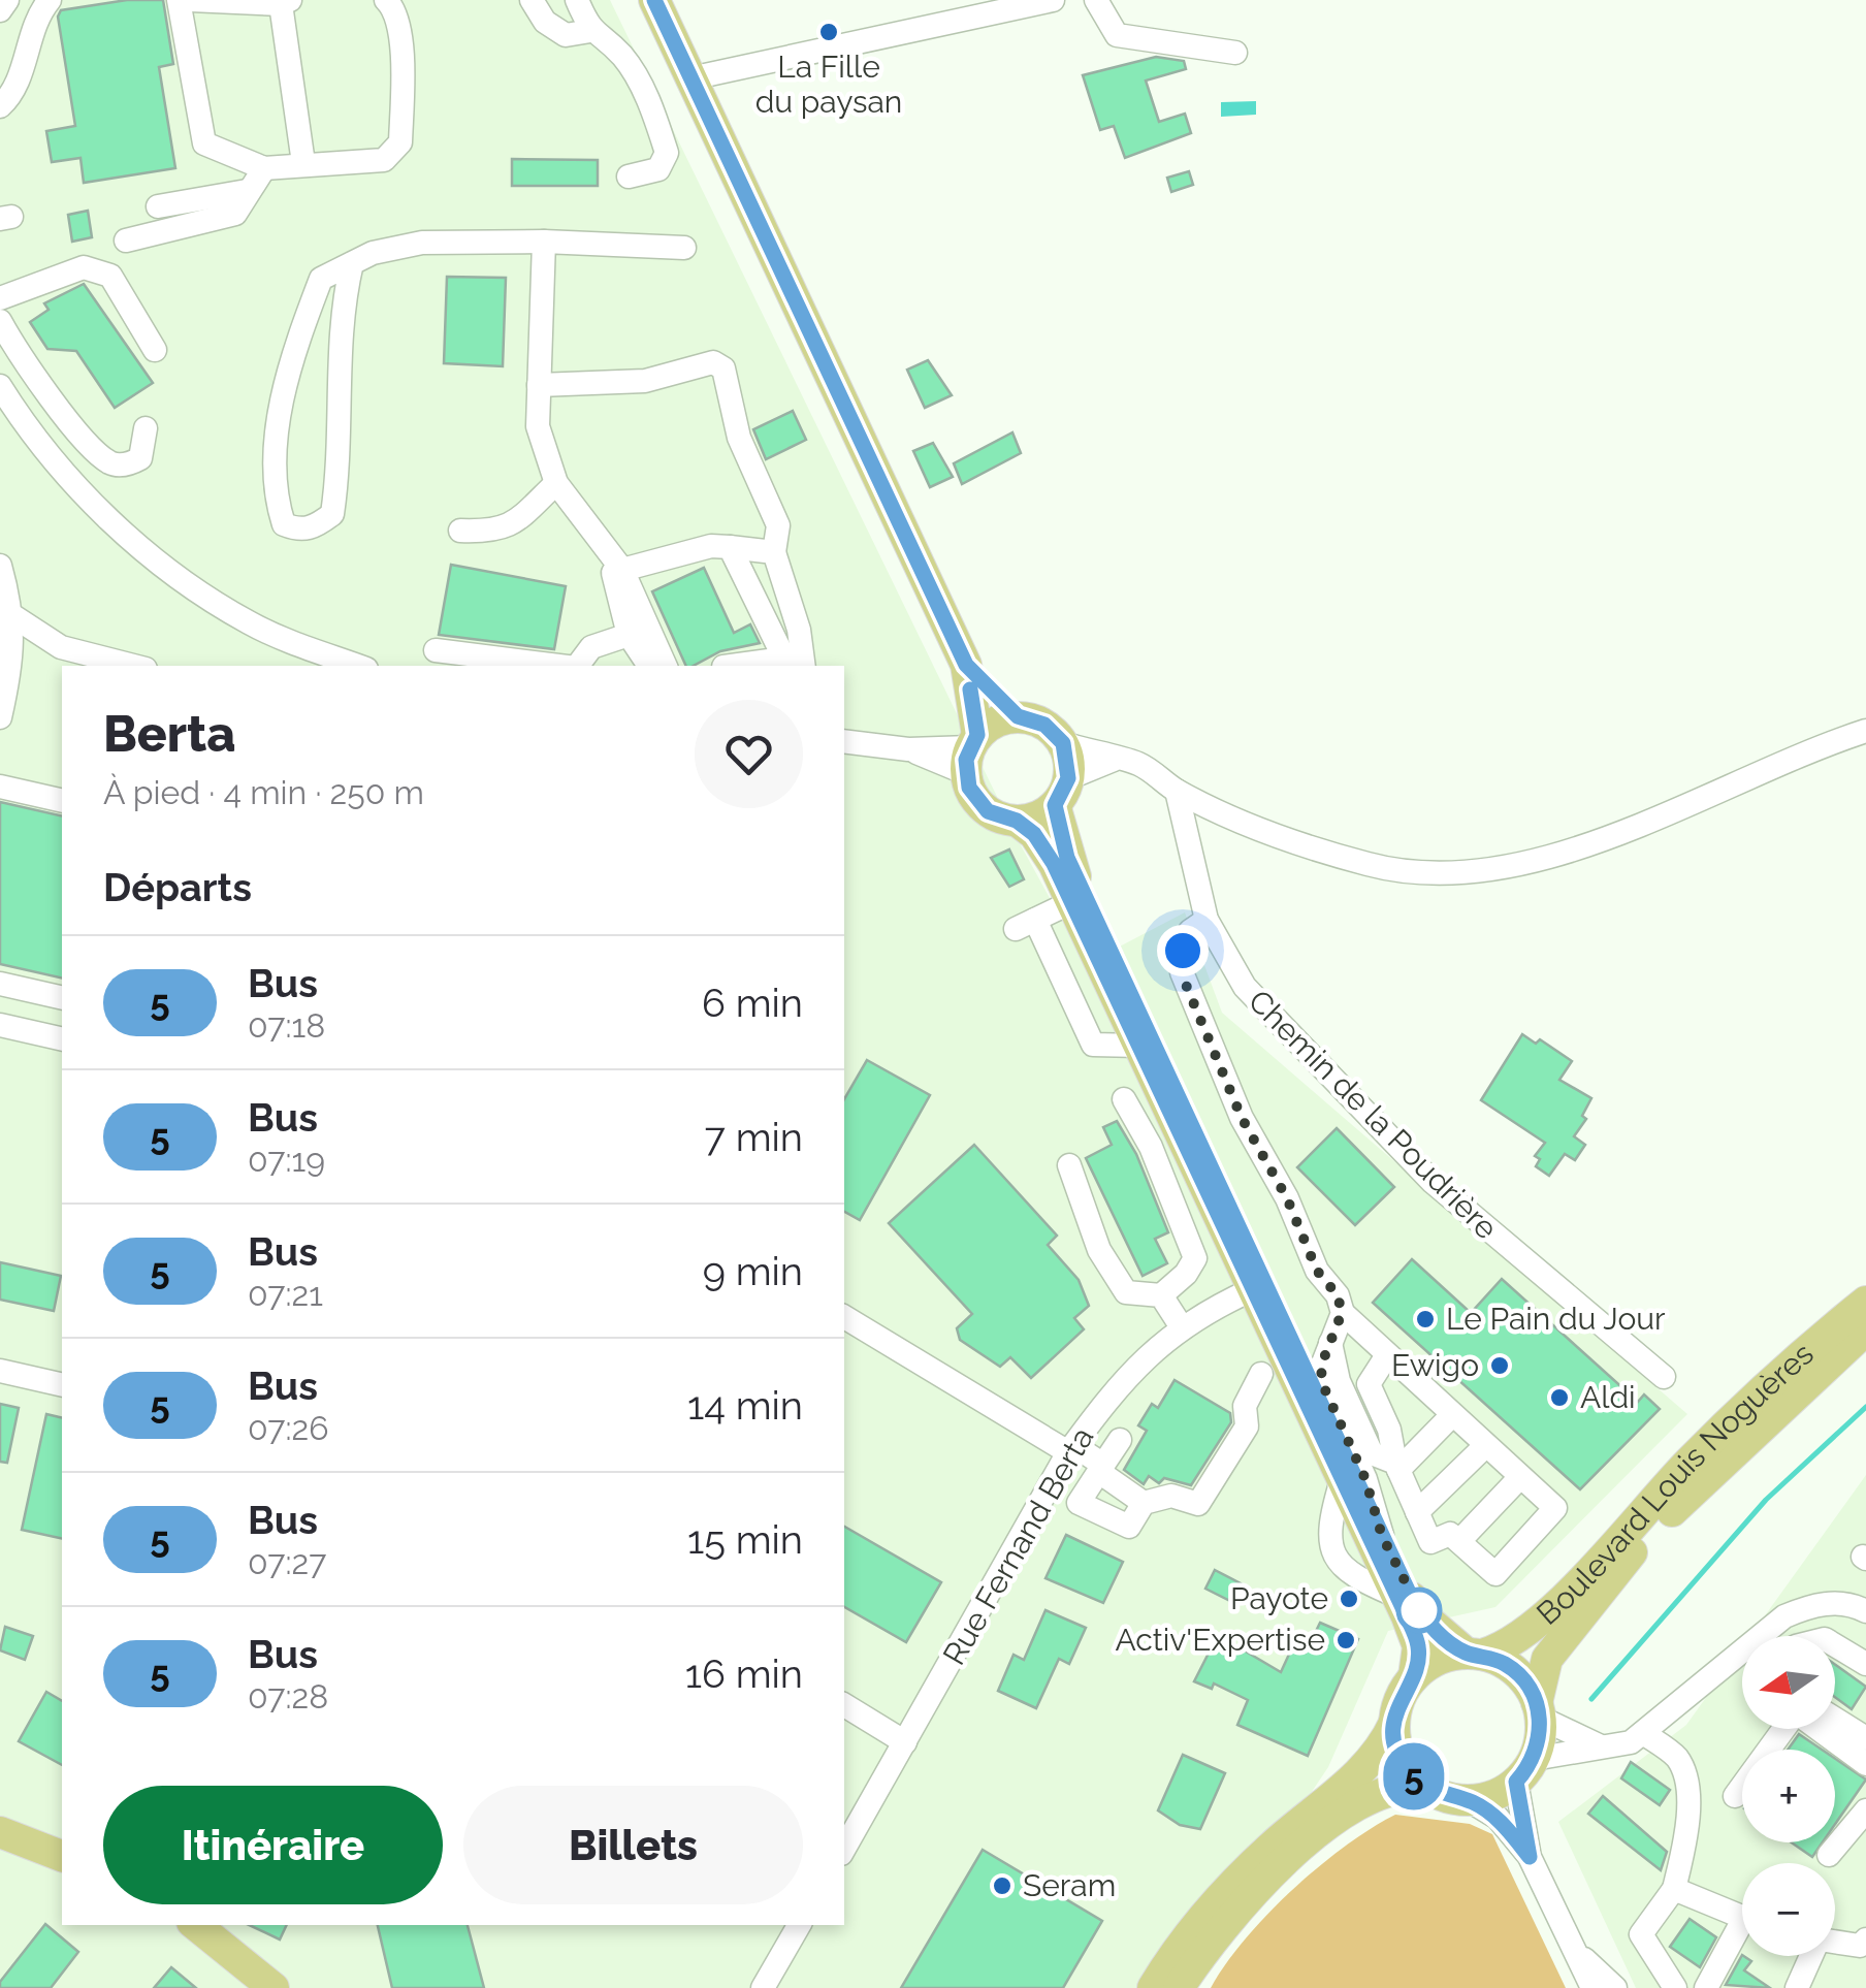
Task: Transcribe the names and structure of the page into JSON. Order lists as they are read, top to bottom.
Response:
{
  "streets": {
    "main road": ["Boulevard Louis Noguères"],
    "street": ["Chemin de la Poudrière", "Rue Fernand Berta"]
  },
  "places": [
    "La Fille du paysan",
    "Le Pain du Jour",
    "Ewigo",
    "Aldi",
    "Payote",
    "Activ'Expertise",
    "Seram"
  ],
  "lines": ["bus line 5"],
  "north": "left",
  "page": {
    "on_map": "5",
    "heading": [
      ["Berta", "À pied · 4 min · 250 m"],
      "Départs"
    ],
    "list": [
      {
        "mark": "5",
        "name": "Bus",
        "note": "07:18",
        "value": "6 min"
      },
      {
        "mark": "5",
        "name": "Bus",
        "note": "07:19",
        "value": "7 min"
      },
      {
        "mark": "5",
        "name": "Bus",
        "note": "07:21",
        "value": "9 min"
      },
      {
        "mark": "5",
        "name": "Bus",
        "note": "07:26",
        "value": "14 min"
      },
      {
        "mark": "5",
        "name": "Bus",
        "note": "07:27",
        "value": "15 min"
      },
      {
        "mark": "5",
        "name": "Bus",
        "note": "07:28",
        "value": "16 min"
      }
    ],
    "map_buttons": ["+", "−"],
    "buttons": ["Itinéraire", "Billets"]
  }
}
